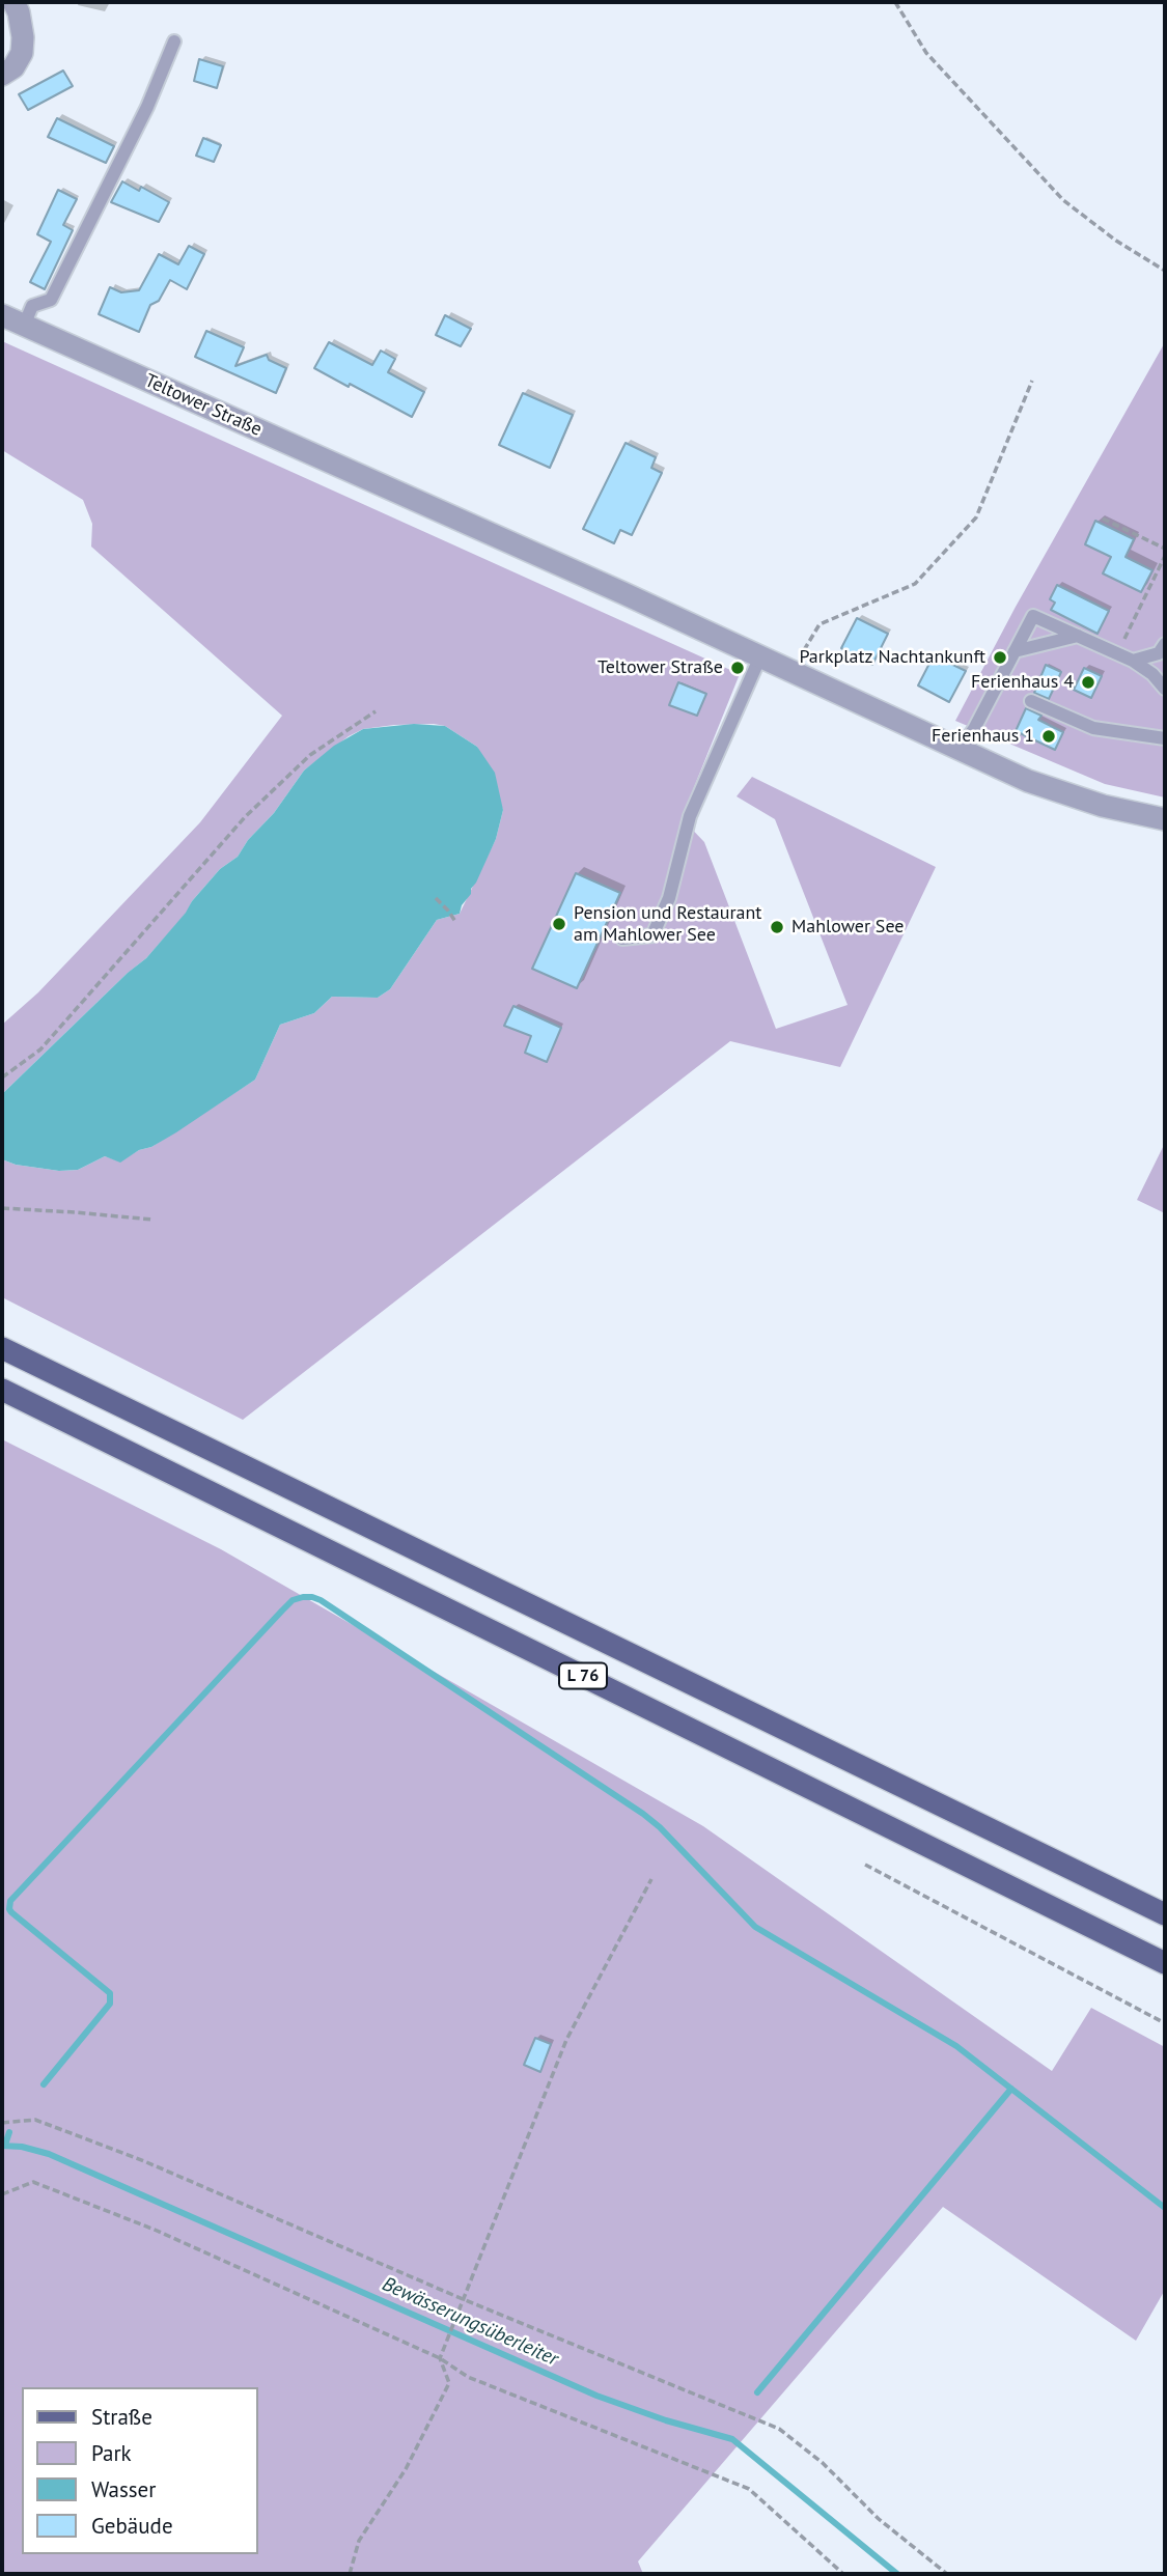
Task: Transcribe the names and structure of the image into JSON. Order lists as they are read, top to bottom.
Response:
{
  "streets": {
    "main road": ["L 76"],
    "street": ["Teltower Straße"]
  },
  "water": ["Bewässerungsüberleiter"],
  "places": [
    "Parkplatz Nachtankunft",
    "Teltower Straße",
    "Ferienhaus 4",
    "Ferienhaus 1",
    "Pension und Restaurant am Mahlower See",
    "Mahlower See"
  ],
  "legend": [
    "Straße",
    "Park",
    "Wasser",
    "Gebäude"
  ]
}
